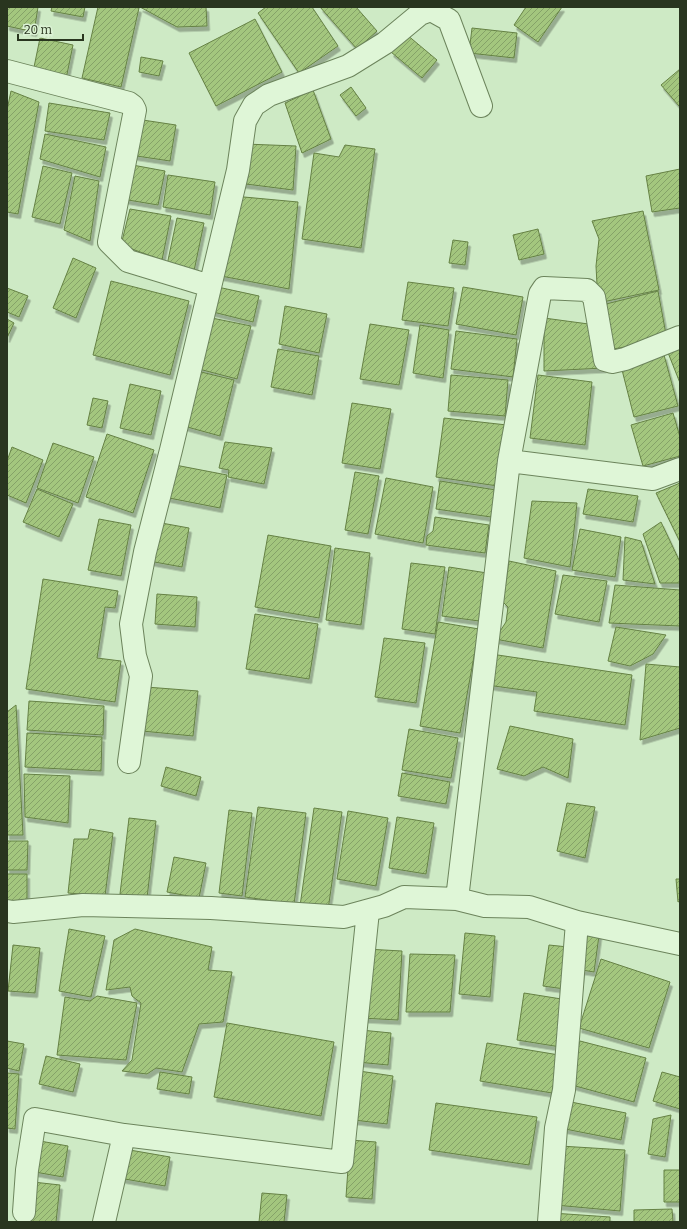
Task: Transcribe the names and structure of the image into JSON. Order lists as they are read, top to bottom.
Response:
{
  "scale_bar": "20 m"
}
